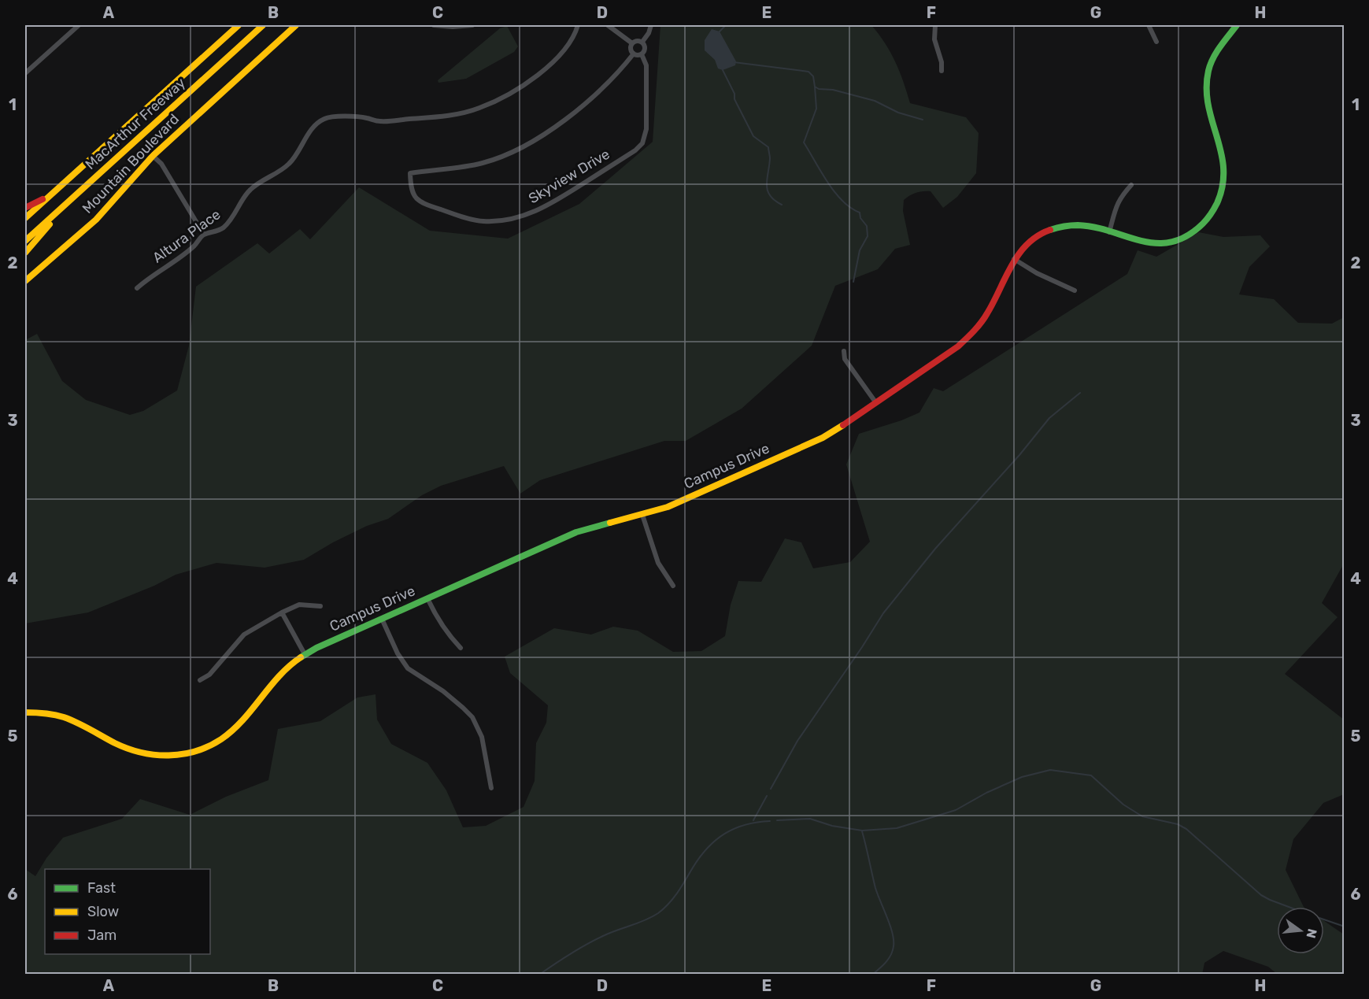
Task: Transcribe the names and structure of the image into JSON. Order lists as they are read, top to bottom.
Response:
{
  "streets": {
    "main road": ["MacArthur Freeway", "Mountain Boulevard", "Campus Drive"],
    "street": ["Skyview Drive", "Altura Place"]
  },
  "legend": ["Fast", "Slow", "Jam"],
  "north": "right",
  "grid": {
    "columns": [
      "A",
      "B",
      "C",
      "D",
      "E",
      "F",
      "G",
      "H"
    ],
    "rows": [
      "1",
      "2",
      "3",
      "4",
      "5",
      "6"
    ]
  }
}
